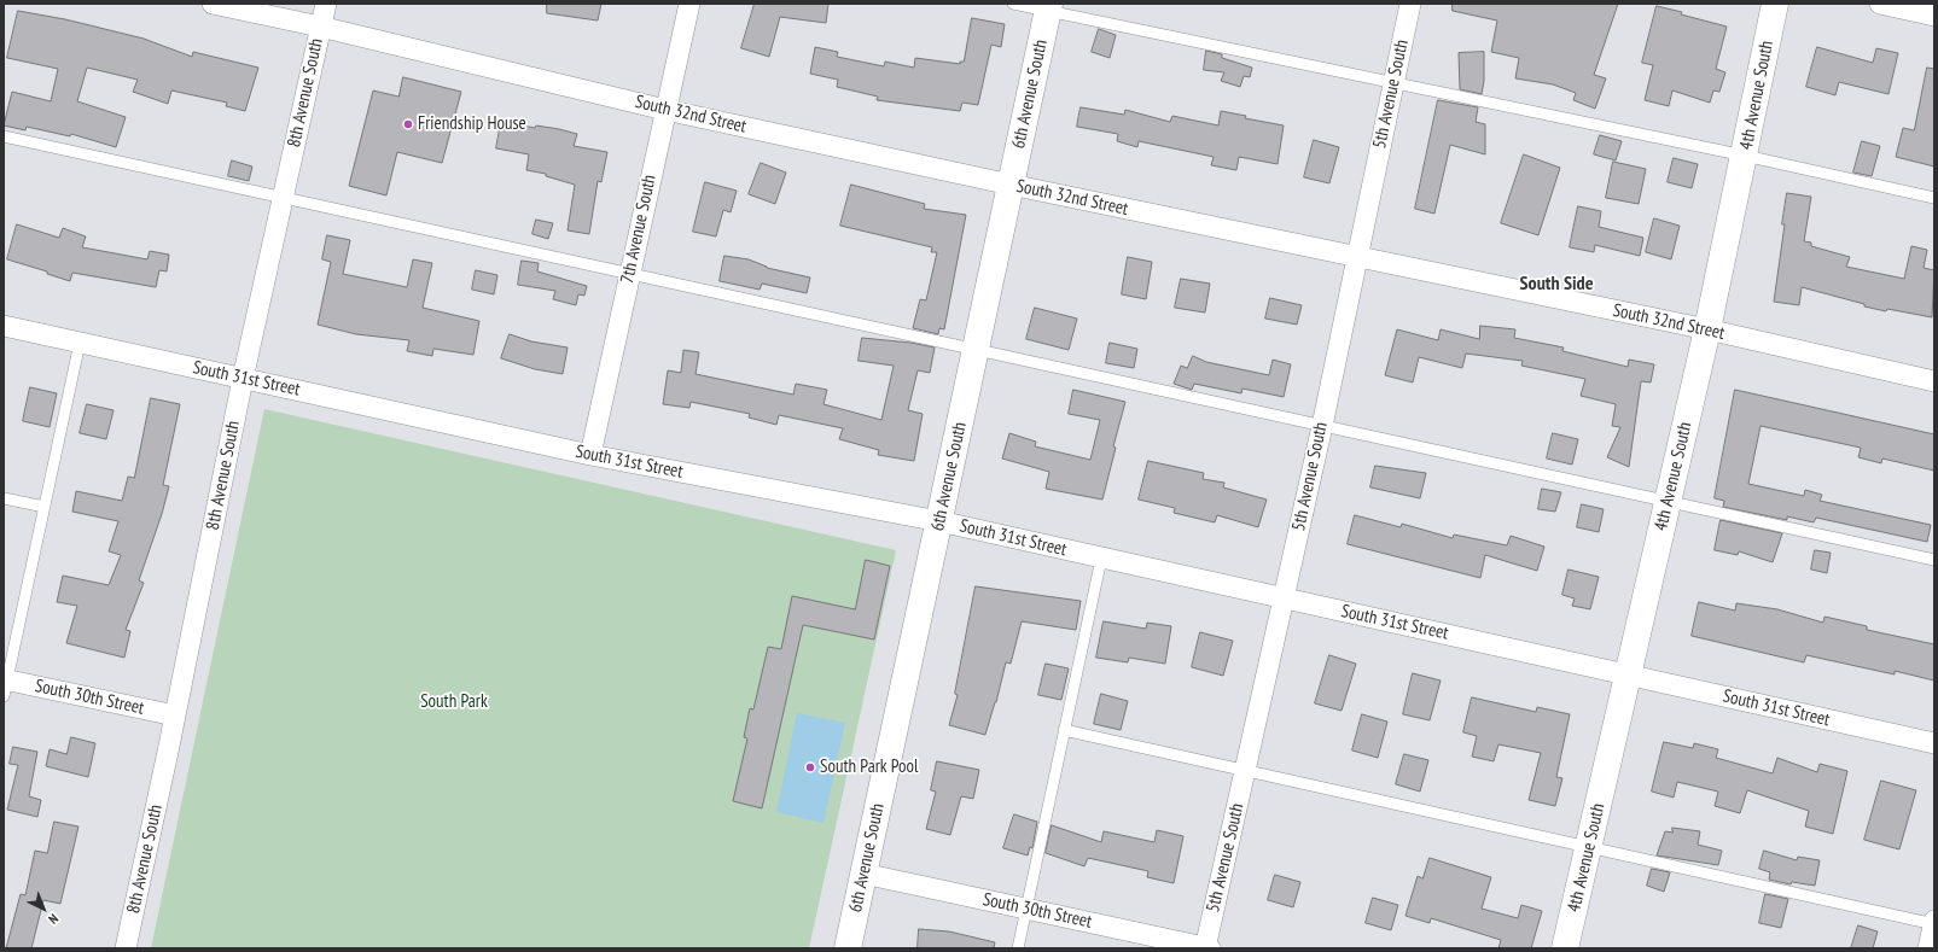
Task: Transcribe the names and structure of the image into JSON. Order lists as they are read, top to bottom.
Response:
{
  "streets": {
    "street": [
      "8th Avenue South",
      "6th Avenue South",
      "5th Avenue South",
      "4th Avenue South",
      "South 32nd Street",
      "7th Avenue South",
      "South 31st Street",
      "South 30th Street"
    ]
  },
  "crossings": [
    ["8th Avenue South", "South 32nd Street"],
    ["8th Avenue South", "South 31st Street"],
    ["8th Avenue South", "South 30th Street"],
    ["6th Avenue South", "South 32nd Street"],
    ["6th Avenue South", "South 31st Street"],
    ["6th Avenue South", "South 30th Street"],
    ["5th Avenue South", "South 32nd Street"],
    ["5th Avenue South", "South 31st Street"],
    ["5th Avenue South", "South 30th Street"],
    ["4th Avenue South", "South 32nd Street"],
    ["4th Avenue South", "South 31st Street"],
    ["South 32nd Street", "7th Avenue South"],
    ["7th Avenue South", "South 31st Street"]
  ],
  "districts": ["South Side"],
  "parks": ["South Park"],
  "places": ["Friendship House", "South Park Pool"],
  "north": "bottom right"
}
